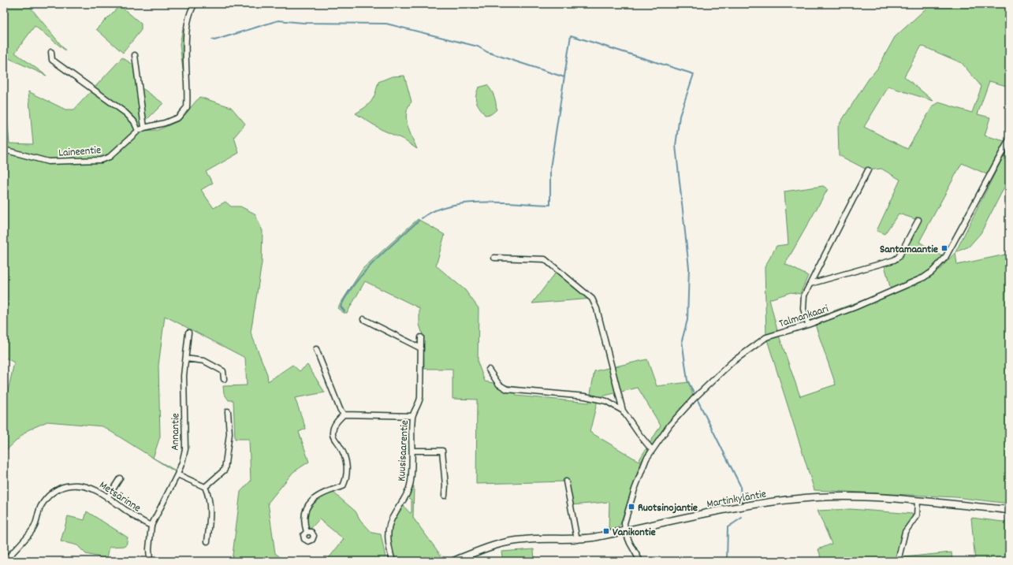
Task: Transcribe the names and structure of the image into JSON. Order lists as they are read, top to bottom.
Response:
{
  "streets": {
    "street": [
      "Laineentie",
      "Talmankaari",
      "Annantie",
      "Kuusisaarentie",
      "Metsärinne",
      "Martinkyläntie"
    ]
  },
  "crossings": [
    ["Talmankaari", "Martinkyläntie"],
    ["Annantie", "Metsärinne"]
  ],
  "places": {
    "transit": ["Santamaantie", "Ruotsinojantie", "Vanikontie"]
  }
}
